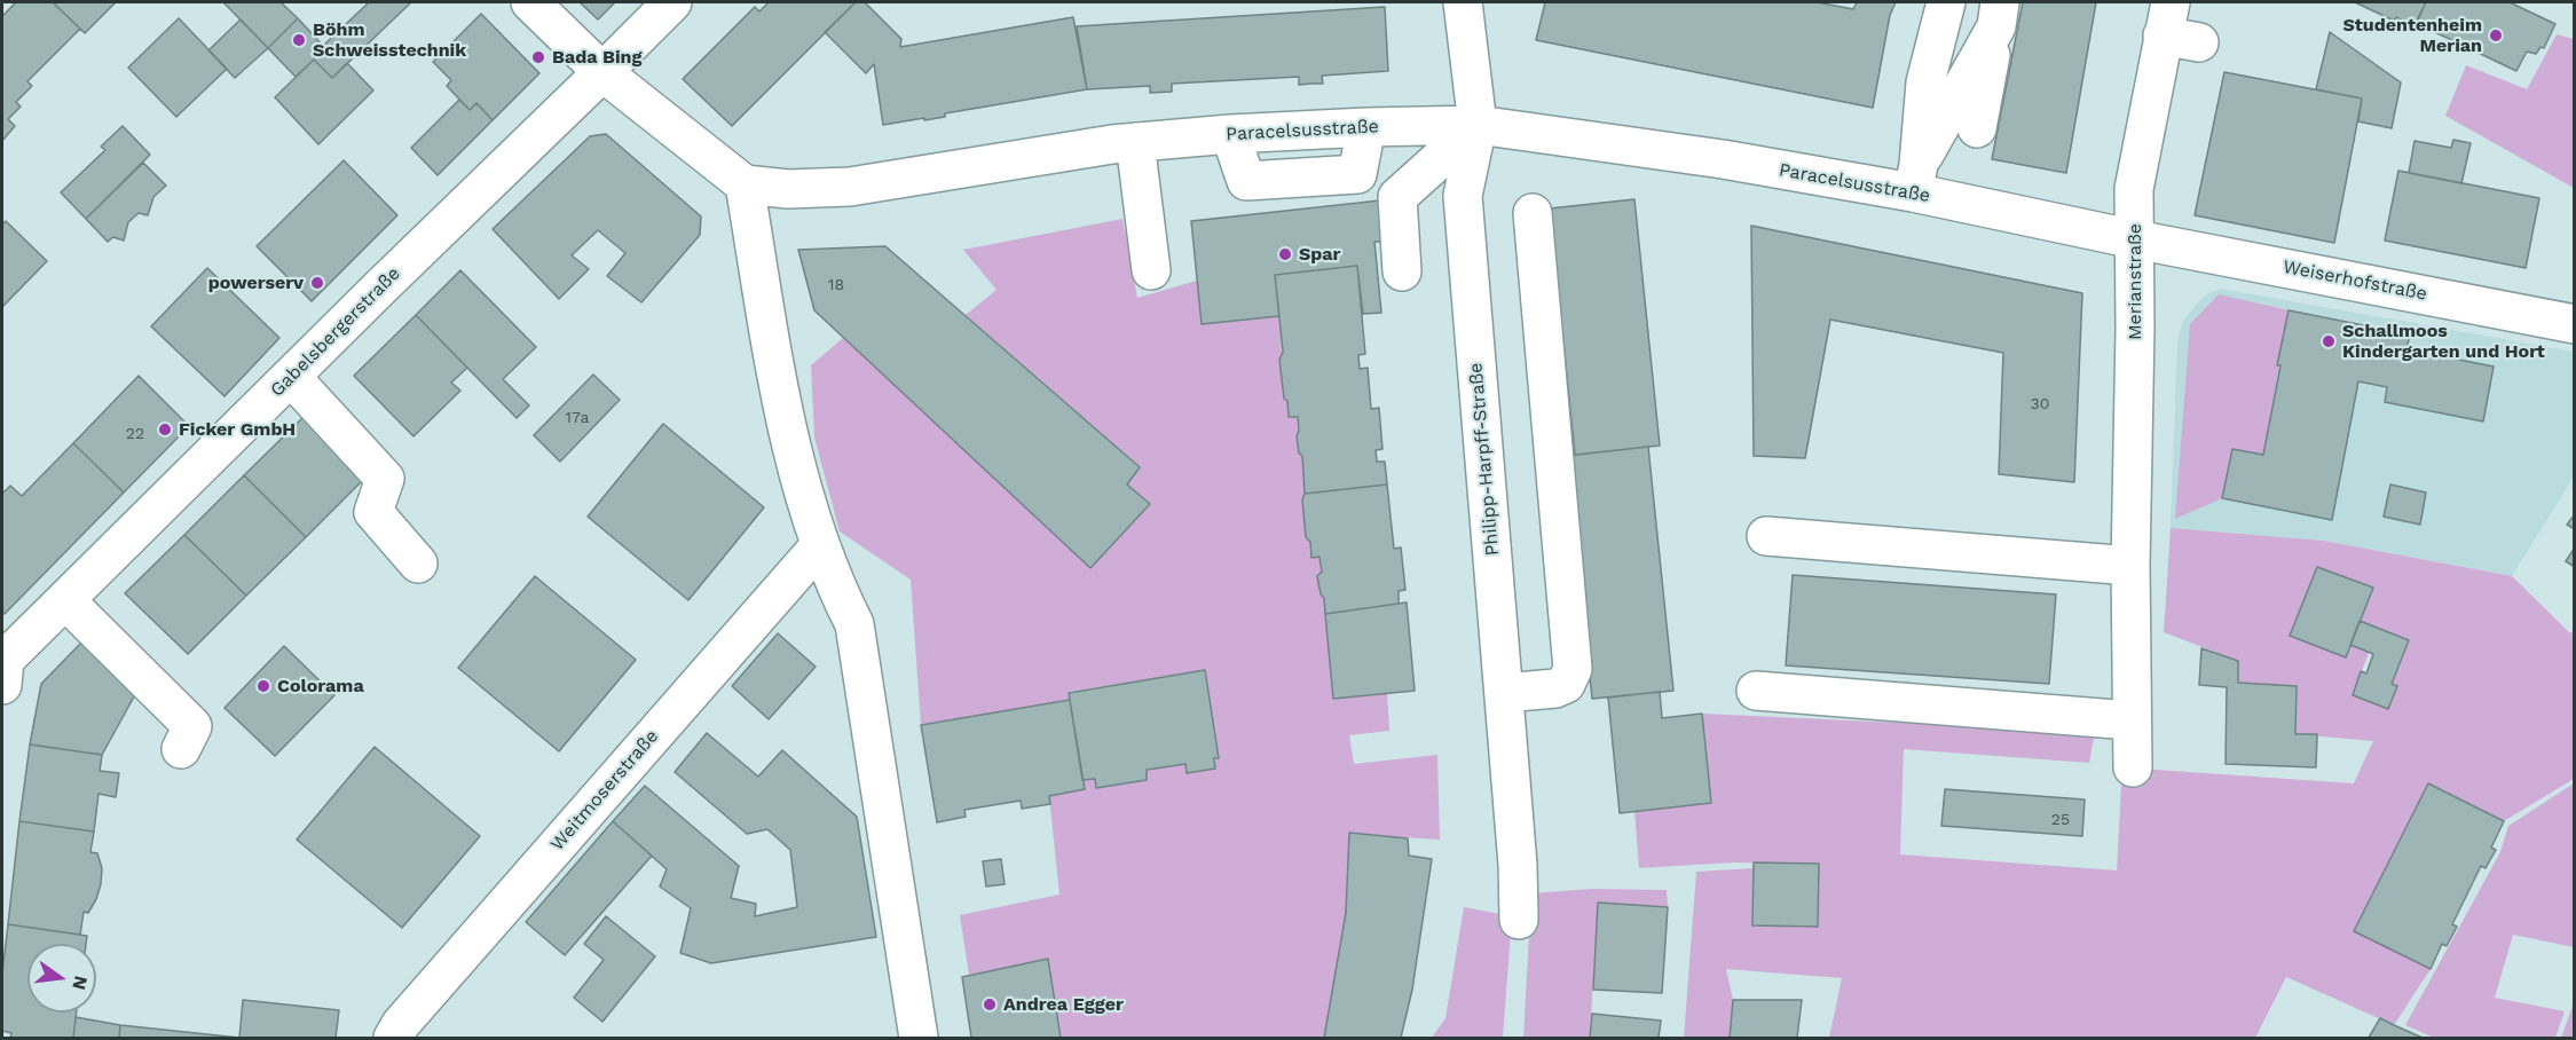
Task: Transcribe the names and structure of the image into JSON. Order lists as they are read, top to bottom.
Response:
{
  "streets": {
    "street": [
      "Paracelsusstraße",
      "Weiserhofstraße",
      "Merianstraße",
      "Gabelsbergerstraße",
      "Philipp-Harpff-Straße",
      "Weitmoserstraße"
    ]
  },
  "crossings": [
    ["Paracelsusstraße", "Weiserhofstraße"],
    ["Paracelsusstraße", "Merianstraße"],
    ["Paracelsusstraße", "Philipp-Harpff-Straße"],
    ["Weiserhofstraße", "Merianstraße"]
  ],
  "places": [
    "Studentenheim Merian",
    "Böhm Schweisstechnik",
    "Bada Bing",
    "Spar",
    "powerserv",
    "Schallmoos Kindergarten und Hort",
    "Ficker GmbH",
    "Colorama",
    "Andrea Egger"
  ],
  "house_numbers": [
    "18",
    "30",
    "17a",
    "22",
    "25"
  ],
  "north": "right"
}
